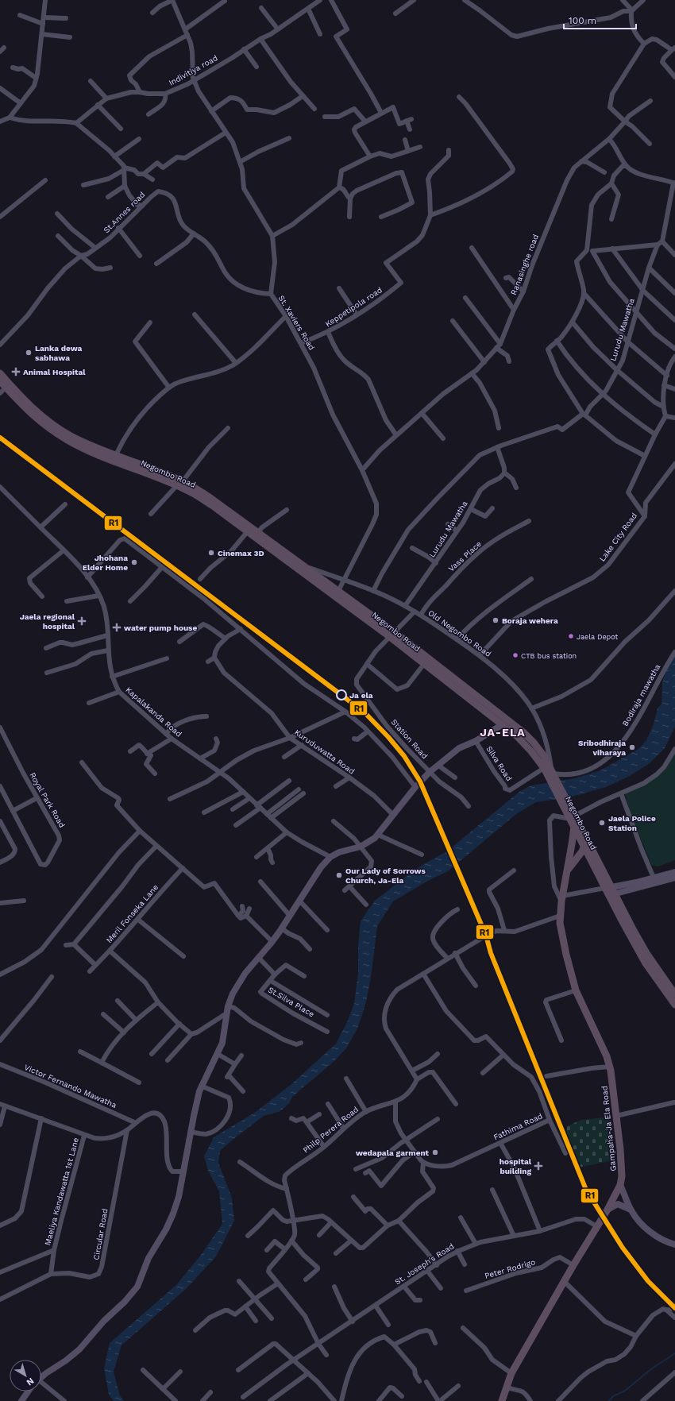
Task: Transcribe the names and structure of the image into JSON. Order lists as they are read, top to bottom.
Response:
{
  "streets": {
    "highway": ["Negombo Road", "Gampaha-Ja Ela Road"],
    "street": [
      "Indivitiya road",
      "St.Annes road",
      "Ranasinghe road",
      "Keppetipola road",
      "St. Xaviers Road",
      "Lurudu Mawatha",
      "Lake City Road",
      "Vass Place",
      "Old Negombo Road",
      "Bodiraja mawatha",
      "Kapalakanda Road",
      "Station Road",
      "Kuruduwatta Road",
      "Silva Road",
      "Royal Park Road",
      "Meril Fonseka Lane",
      "St.Silva Place",
      "Victor Fernando Mawatha",
      "Fathima Road",
      "Philp Perera Road",
      "Maeliya Kandawatta 1st Lane",
      "Circular Road",
      "St. Joseph's Road",
      "Peter Rodrigo"
    ]
  },
  "crossings": [
    ["Indivitiya road", "St. Xaviers Road"],
    ["St.Annes road", "St. Xaviers Road"],
    ["Ranasinghe road", "St. Xaviers Road"],
    ["Keppetipola road", "St. Xaviers Road"],
    ["St. Xaviers Road", "Negombo Road"],
    ["St. Xaviers Road", "Old Negombo Road"],
    ["Lurudu Mawatha", "Old Negombo Road"],
    ["Negombo Road", "Old Negombo Road"],
    ["Negombo Road", "Bodiraja mawatha"],
    ["Negombo Road", "Station Road"],
    ["Negombo Road", "Silva Road"],
    ["Negombo Road", "Gampaha-Ja Ela Road"],
    ["Lake City Road", "Old Negombo Road"],
    ["Vass Place", "Old Negombo Road"],
    ["Old Negombo Road", "Bodiraja mawatha"],
    ["Old Negombo Road", "Station Road"],
    ["Gampaha-Ja Ela Road", "St. Joseph's Road"],
    ["Gampaha-Ja Ela Road", "Peter Rodrigo"],
    ["Philp Perera Road", "St. Joseph's Road"]
  ],
  "districts": ["JA-ELA"],
  "places": {
    "other": [
      "Lanka dewa sabhawa",
      "Cinemax 3D",
      "Jhohana Elder Home",
      "Boraja wehera",
      "Jaela Depot",
      "CTB bus station",
      "Ja ela",
      "Sribodhiraja viharaya",
      "Jaela Police Station",
      "Our Lady of Sorrows Church, Ja-Ela",
      "wedapala garment"
    ],
    "health": [
      "Animal Hospital",
      "Jaela regional hospital",
      "water pump house",
      "hospital building"
    ]
  },
  "lines": ["transit line R1"],
  "scale_bar": "100 m",
  "north": "bottom right"
}
